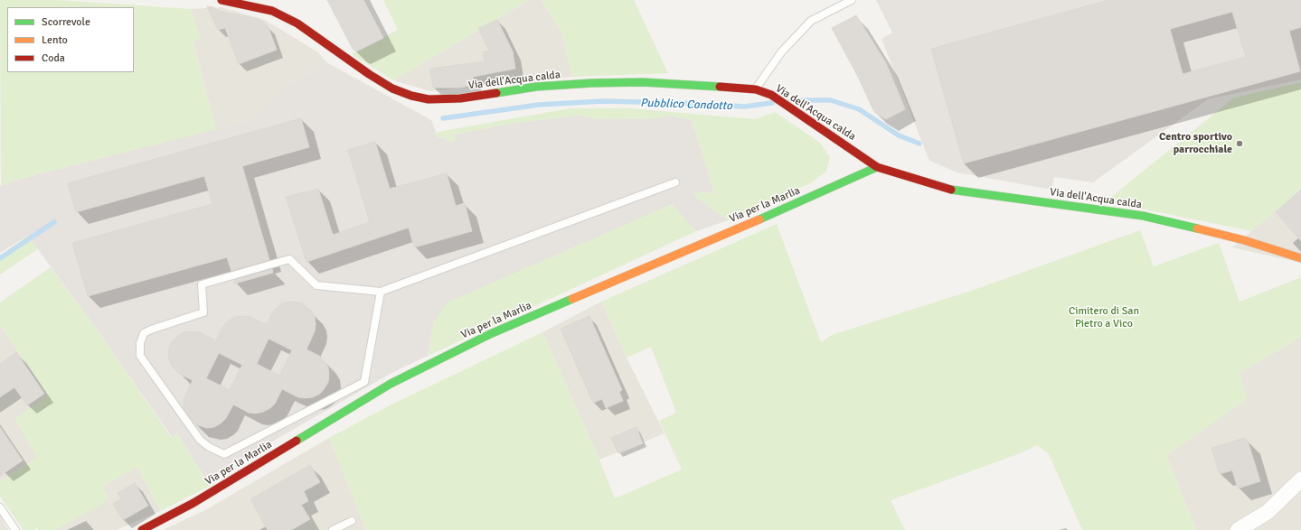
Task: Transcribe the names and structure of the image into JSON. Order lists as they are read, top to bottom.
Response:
{
  "streets": {
    "street": ["Via dell'Acqua calda", "Via per la Marlia"]
  },
  "crossings": [
    ["Via dell'Acqua calda", "Via per la Marlia"]
  ],
  "water": ["Pubblico Condotto"],
  "parks": ["Cimitero di San Pietro a Vico"],
  "places": ["Centro sportivo parrocchiale"],
  "legend": ["Scorrevole", "Lento", "Coda"]
}
